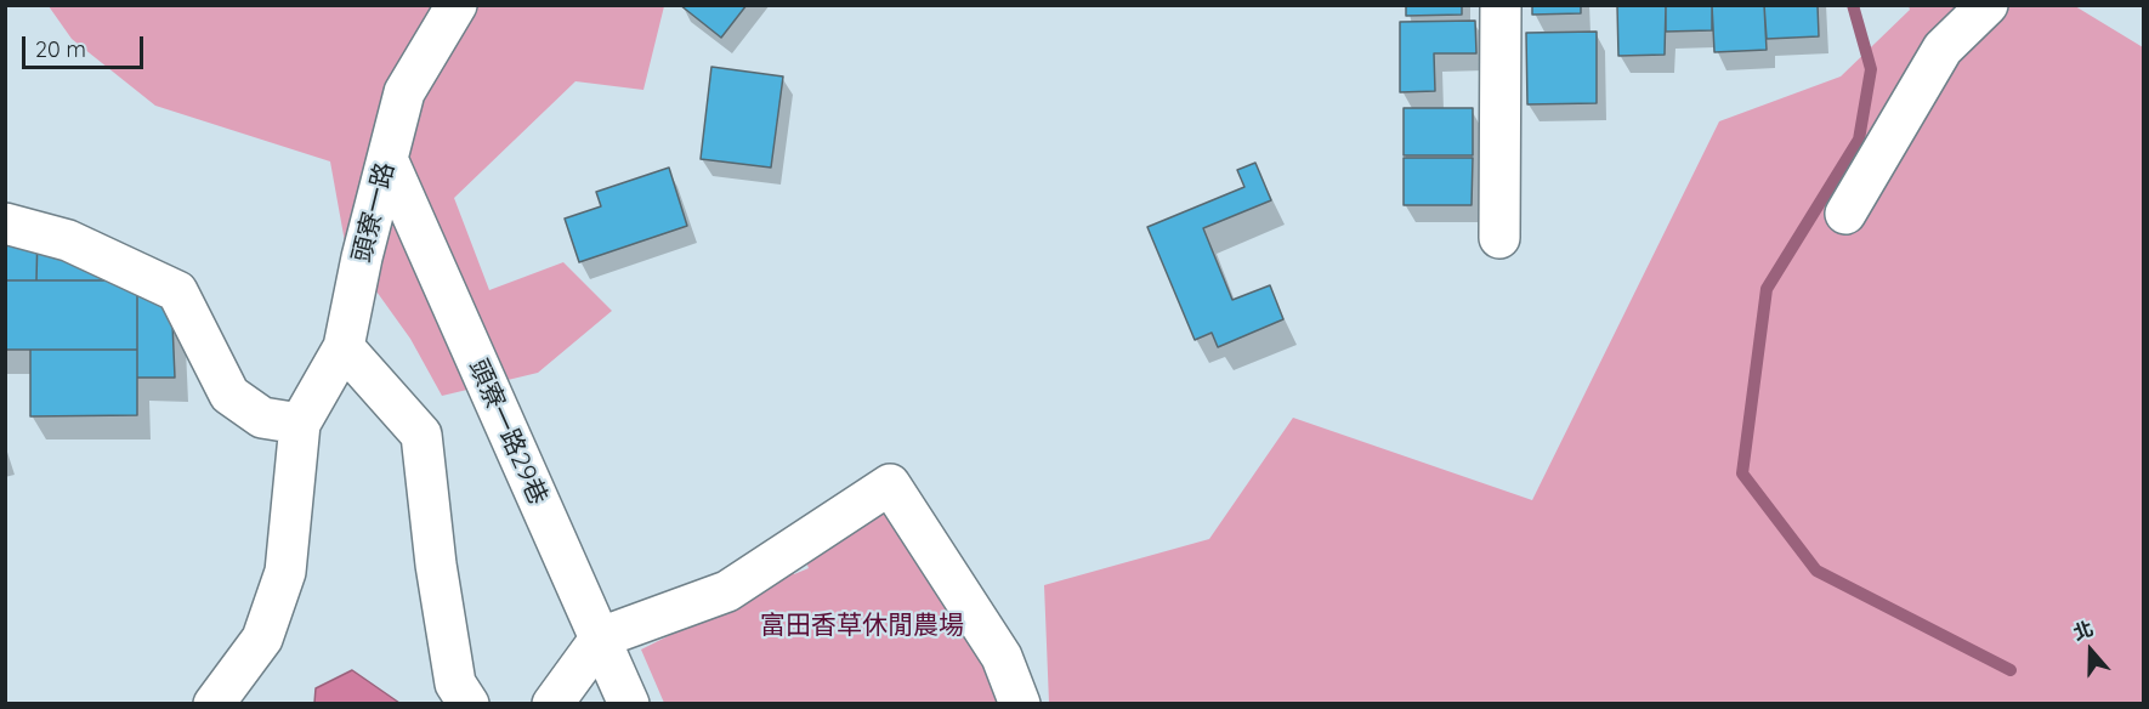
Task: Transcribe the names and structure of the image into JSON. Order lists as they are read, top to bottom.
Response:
{
  "streets": {
    "street": ["頭寮一路", "頭寮一路29巷"]
  },
  "crossings": [
    ["頭寮一路", "頭寮一路29巷"]
  ],
  "parks": ["富田香草休閒農場"],
  "scale_bar": "20 m",
  "north": "top"
}
